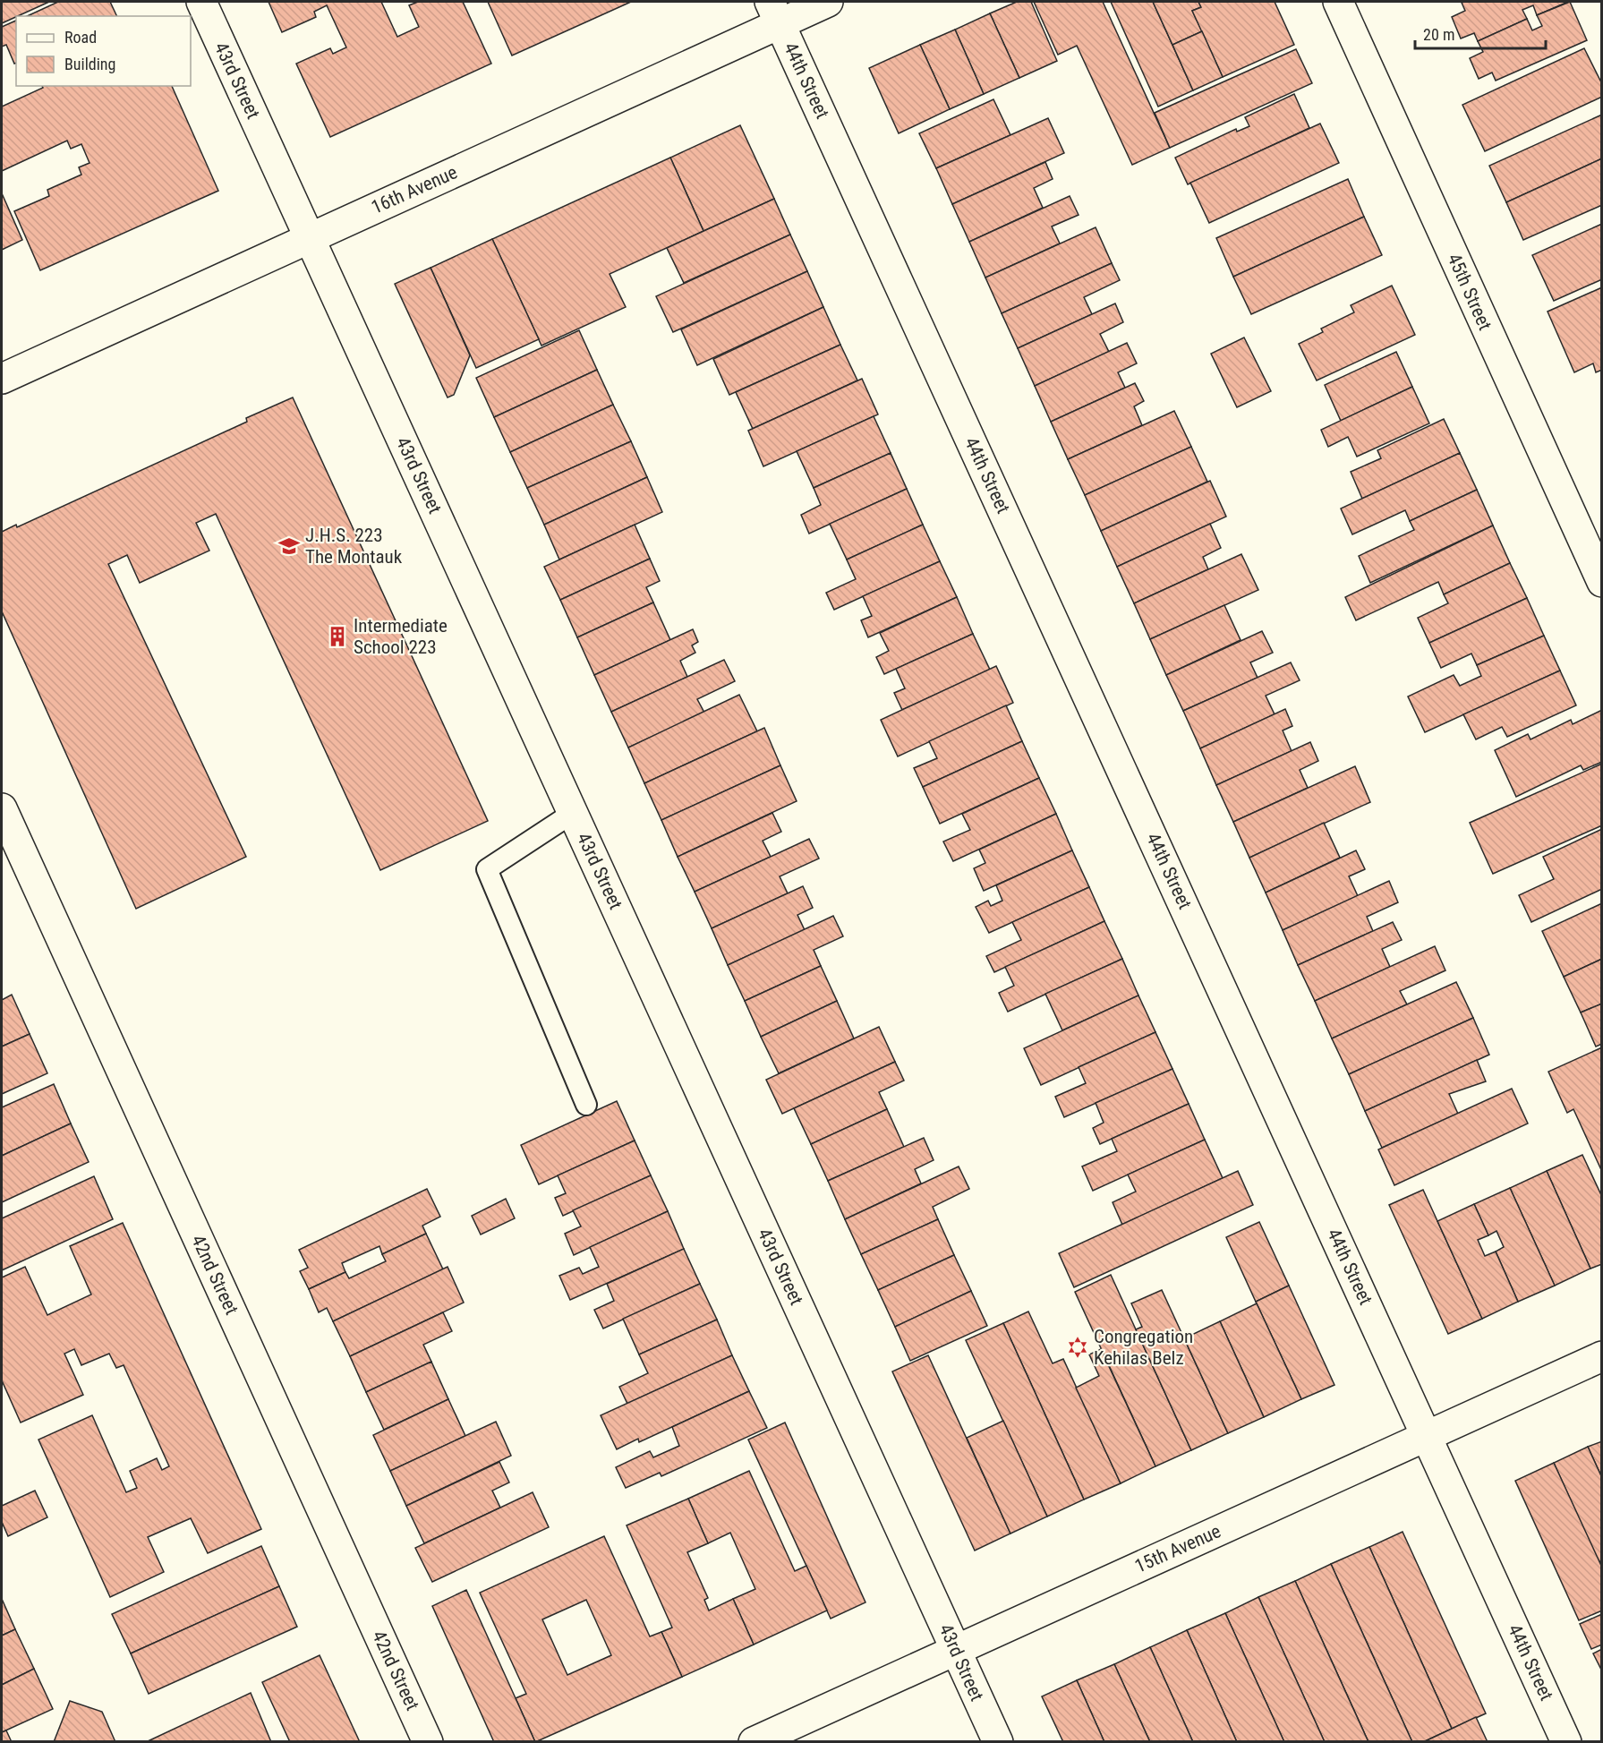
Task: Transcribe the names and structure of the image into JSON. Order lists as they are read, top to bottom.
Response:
{
  "streets": {
    "street": [
      "43rd Street",
      "44th Street",
      "16th Avenue",
      "45th Street",
      "42nd Street",
      "15th Avenue"
    ]
  },
  "crossings": [
    ["43rd Street", "16th Avenue"],
    ["43rd Street", "15th Avenue"],
    ["44th Street", "16th Avenue"],
    ["44th Street", "15th Avenue"]
  ],
  "places": {
    "school or university": ["J.H.S. 223 The Montauk"],
    "building": ["Intermediate School 223"],
    "synagogue": ["Congregation Kehilas Belz"]
  },
  "legend": ["Road", "Building"],
  "scale_bar": "20 m"
}
